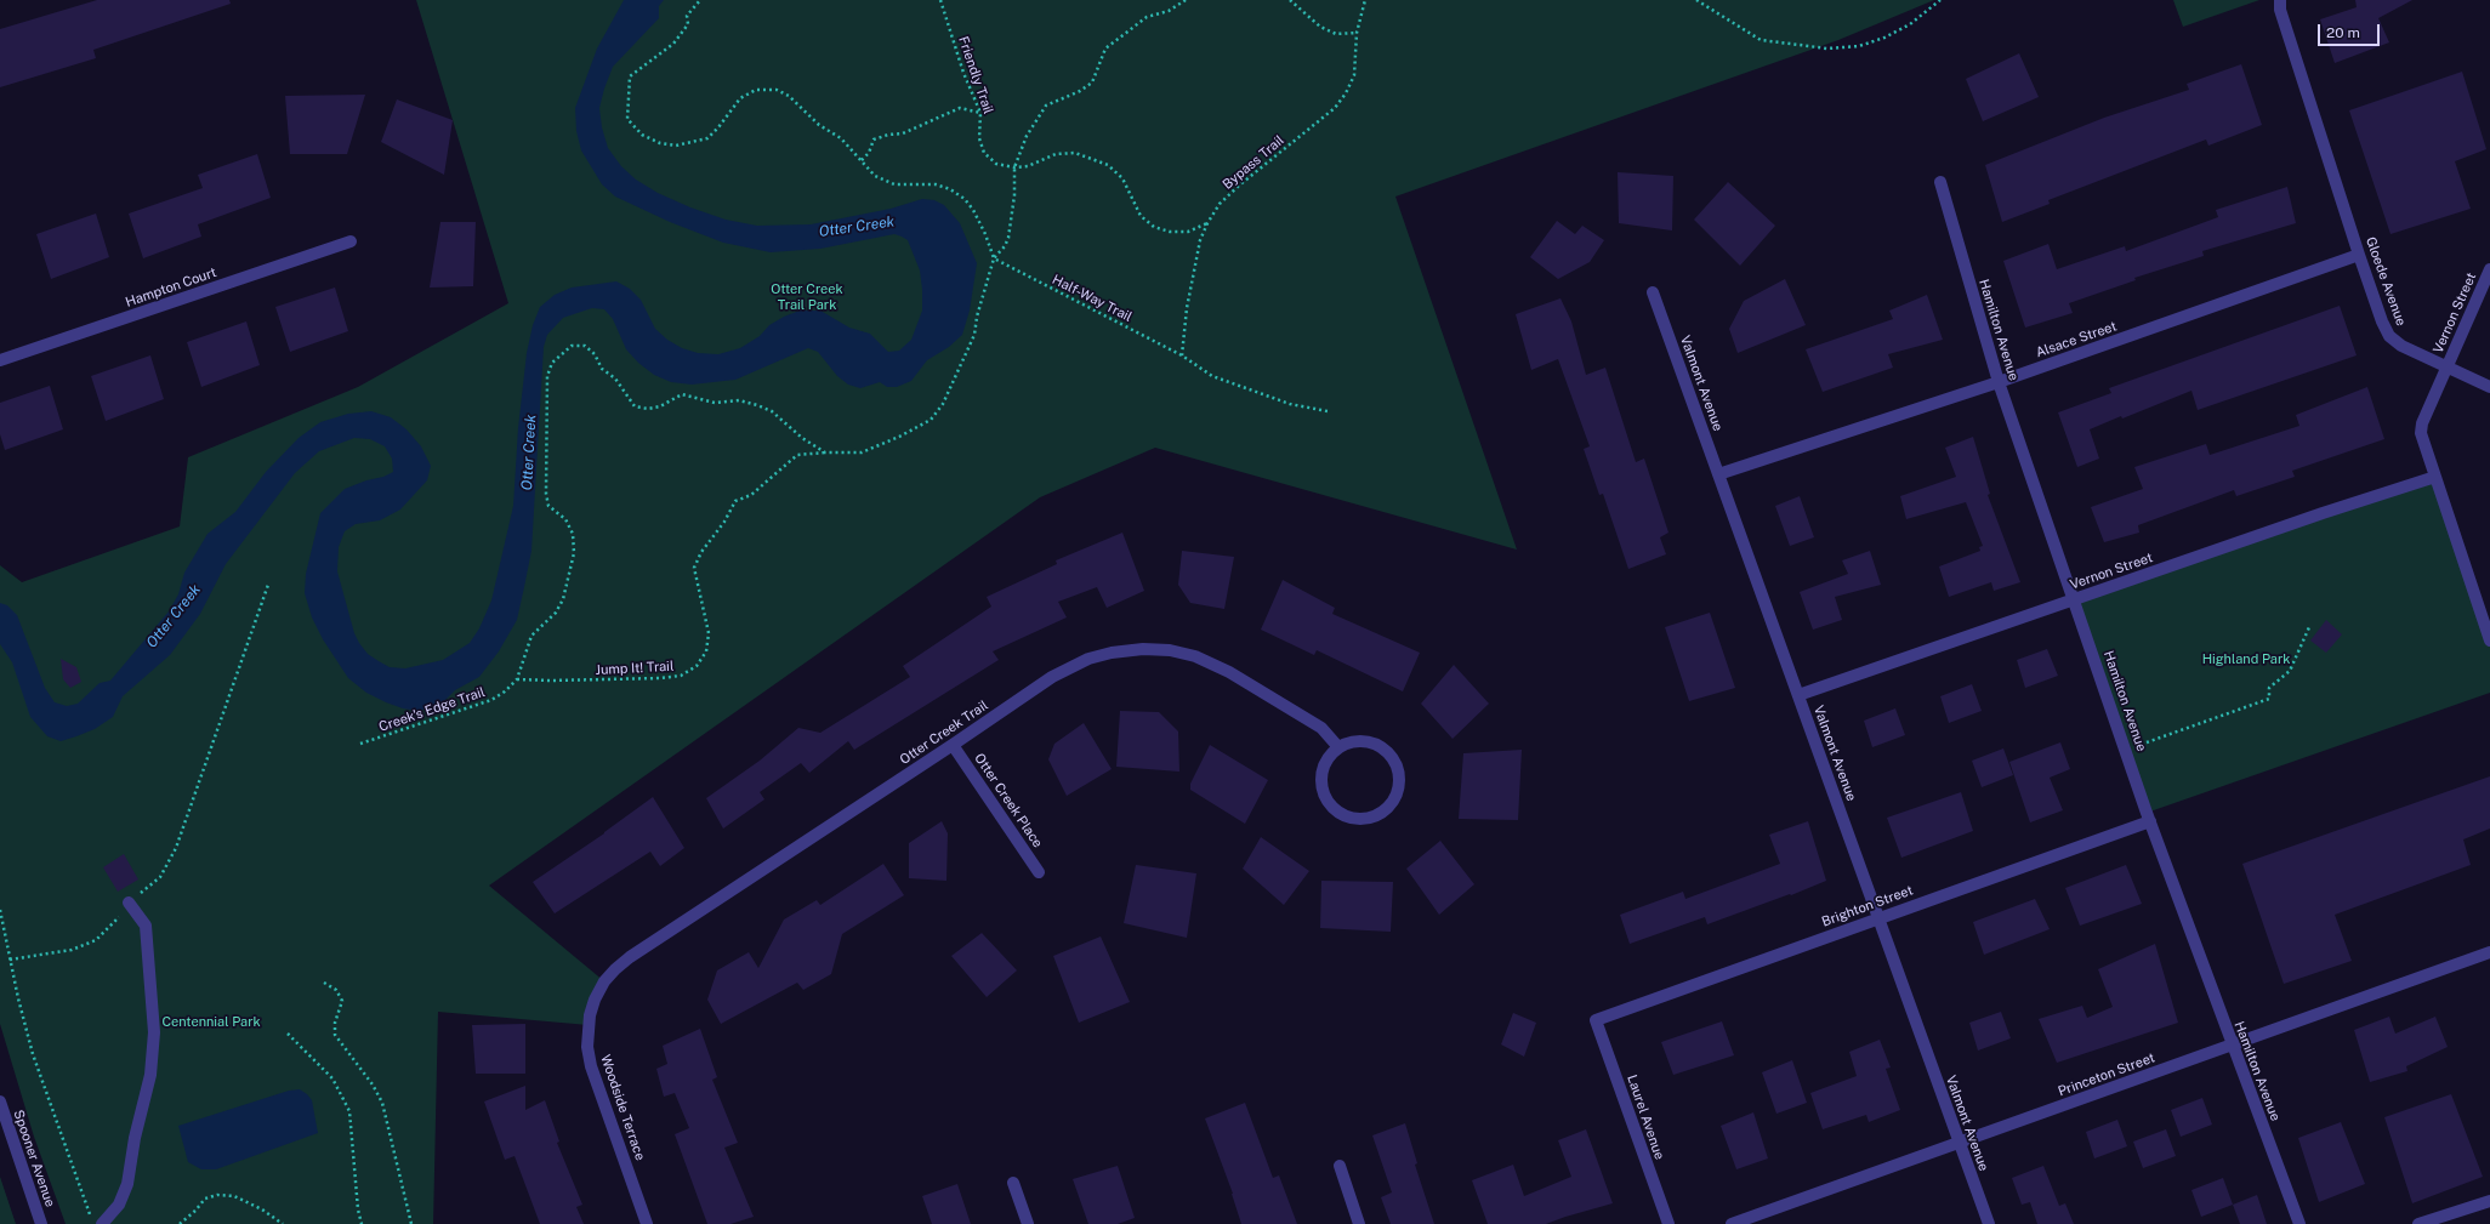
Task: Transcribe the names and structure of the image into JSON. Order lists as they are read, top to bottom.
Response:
{
  "streets": {
    "street": [
      "Gloede Avenue",
      "Hampton Court",
      "Vernon Street",
      "Hamilton Avenue",
      "Alsace Street",
      "Valmont Avenue",
      "Otter Creek Trail",
      "Otter Creek Place",
      "Brighton Street",
      "Princeton Street",
      "Woodside Terrace",
      "Laurel Avenue",
      "Spooner Avenue"
    ],
    "path": [
      "Friendly Trail",
      "Bypass Trail",
      "Half-Way Trail",
      "Jump It! Trail",
      "Creek's Edge Trail"
    ]
  },
  "crossings": [
    ["Bypass Trail", "Half-Way Trail"],
    ["Gloede Avenue", "Vernon Street"],
    ["Gloede Avenue", "Alsace Street"],
    ["Vernon Street", "Hamilton Avenue"],
    ["Vernon Street", "Valmont Avenue"],
    ["Hamilton Avenue", "Alsace Street"],
    ["Hamilton Avenue", "Brighton Street"],
    ["Hamilton Avenue", "Princeton Street"],
    ["Alsace Street", "Valmont Avenue"],
    ["Valmont Avenue", "Brighton Street"],
    ["Valmont Avenue", "Princeton Street"],
    ["Jump It! Trail", "Creek's Edge Trail"],
    ["Otter Creek Trail", "Otter Creek Place"],
    ["Otter Creek Trail", "Woodside Terrace"],
    ["Brighton Street", "Laurel Avenue"]
  ],
  "water": ["Otter Creek"],
  "parks": ["Otter Creek Trail Park", "Highland Park", "Centennial Park"],
  "scale_bar": "20 m"
}
